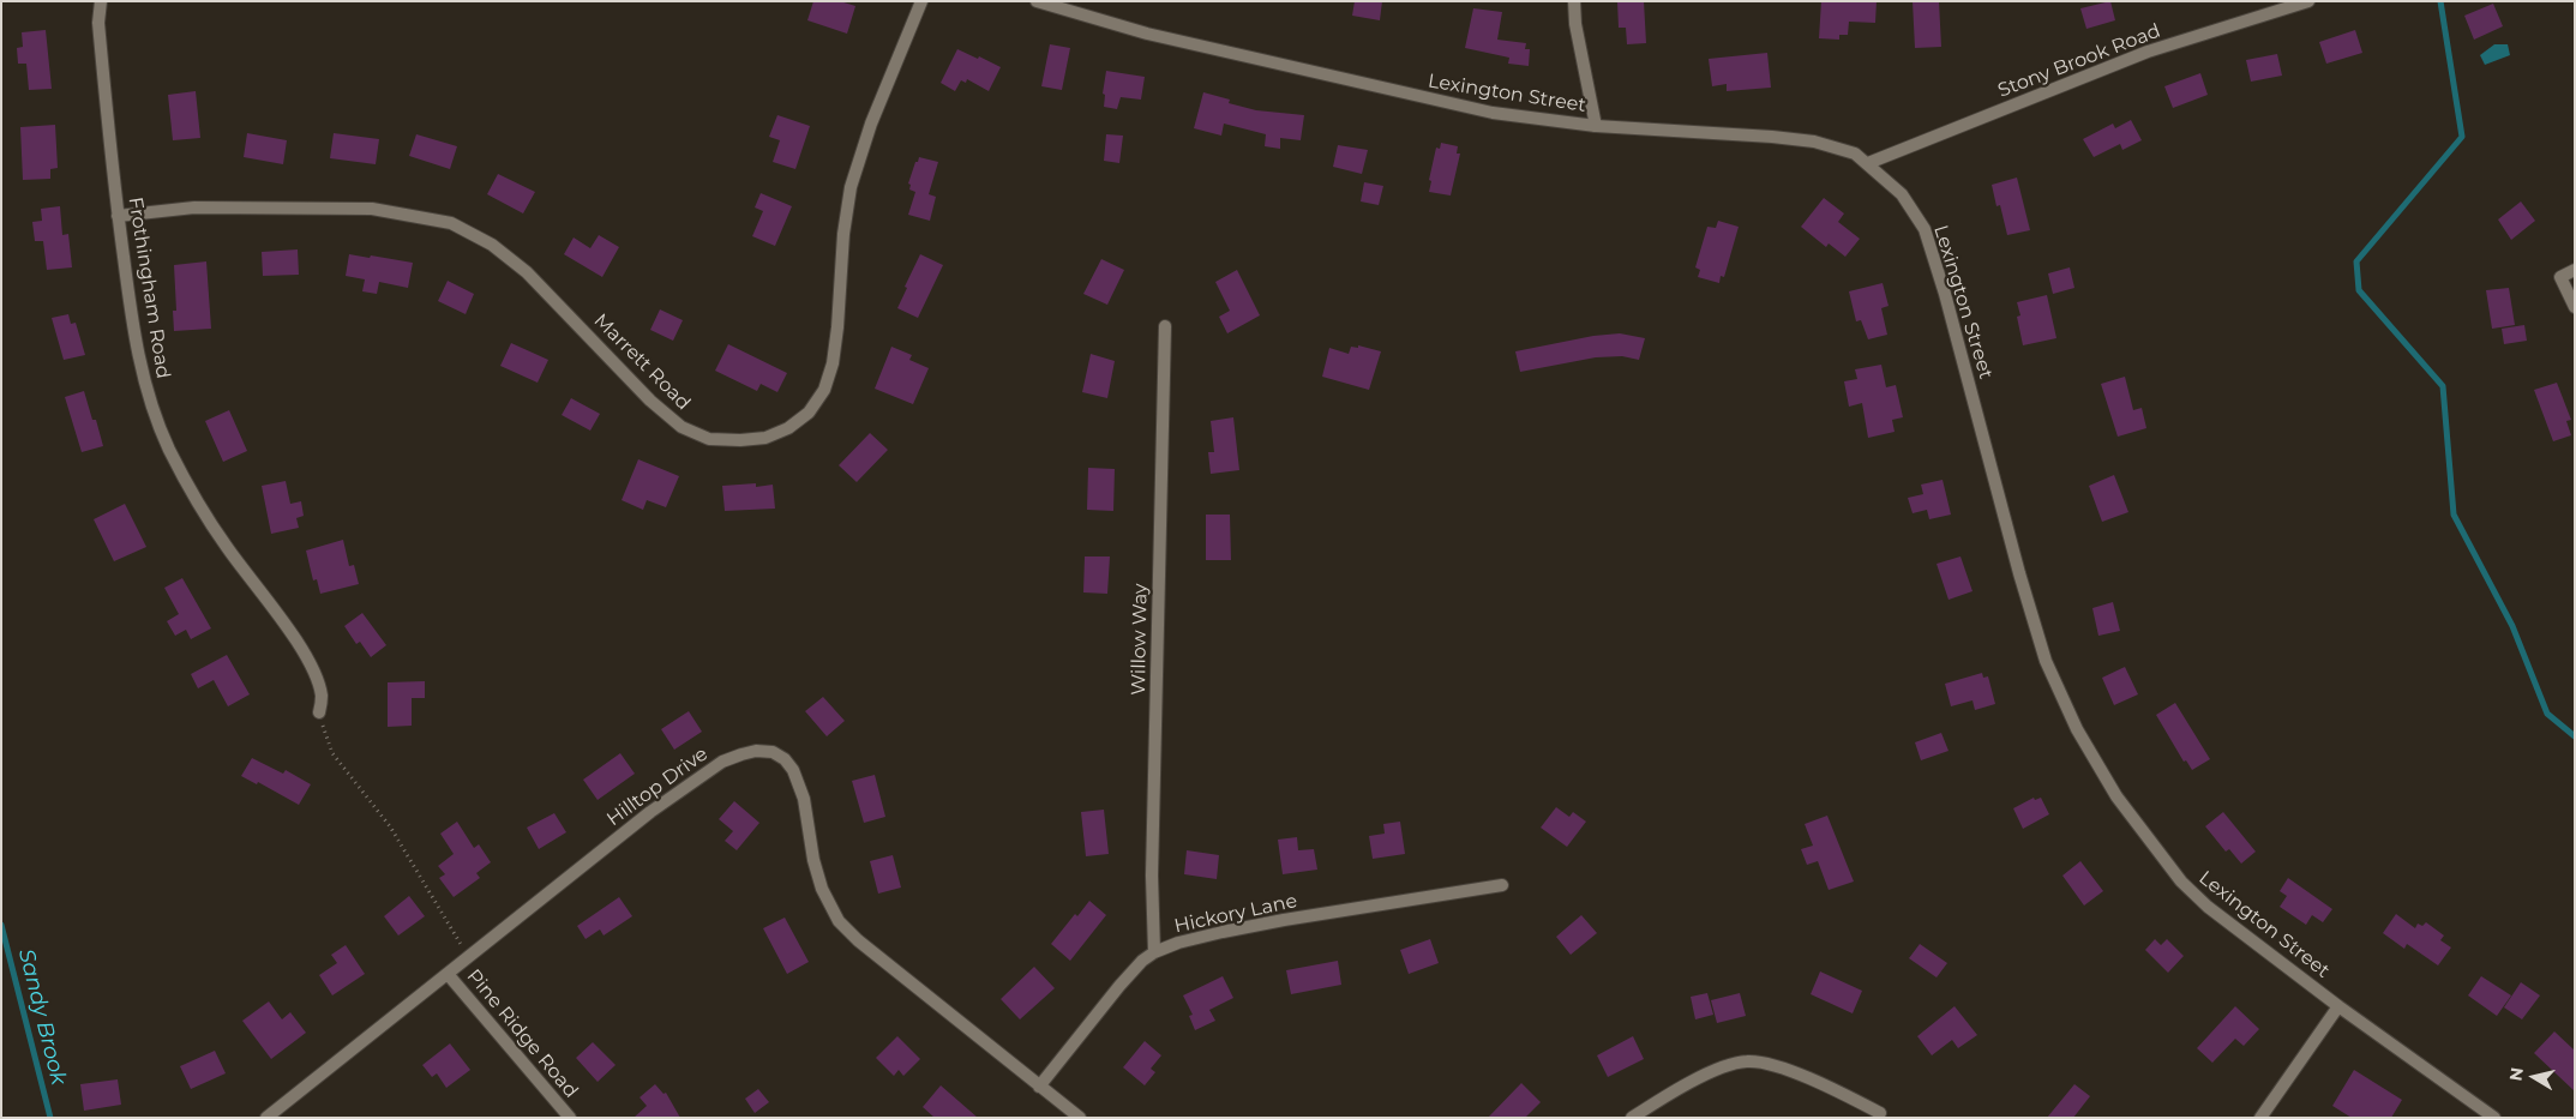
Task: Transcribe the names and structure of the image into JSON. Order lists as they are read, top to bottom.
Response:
{
  "streets": {
    "street": [
      "Stony Brook Road",
      "Lexington Street",
      "Frothingham Road",
      "Marrett Road",
      "Willow Way",
      "Hilltop Drive",
      "Hickory Lane",
      "Pine Ridge Road"
    ]
  },
  "crossings": [
    ["Stony Brook Road", "Lexington Street"],
    ["Frothingham Road", "Marrett Road"],
    ["Willow Way", "Hickory Lane"],
    ["Hilltop Drive", "Hickory Lane"],
    ["Hilltop Drive", "Pine Ridge Road"]
  ],
  "water": ["Sandy Brook"],
  "north": "left"
}
